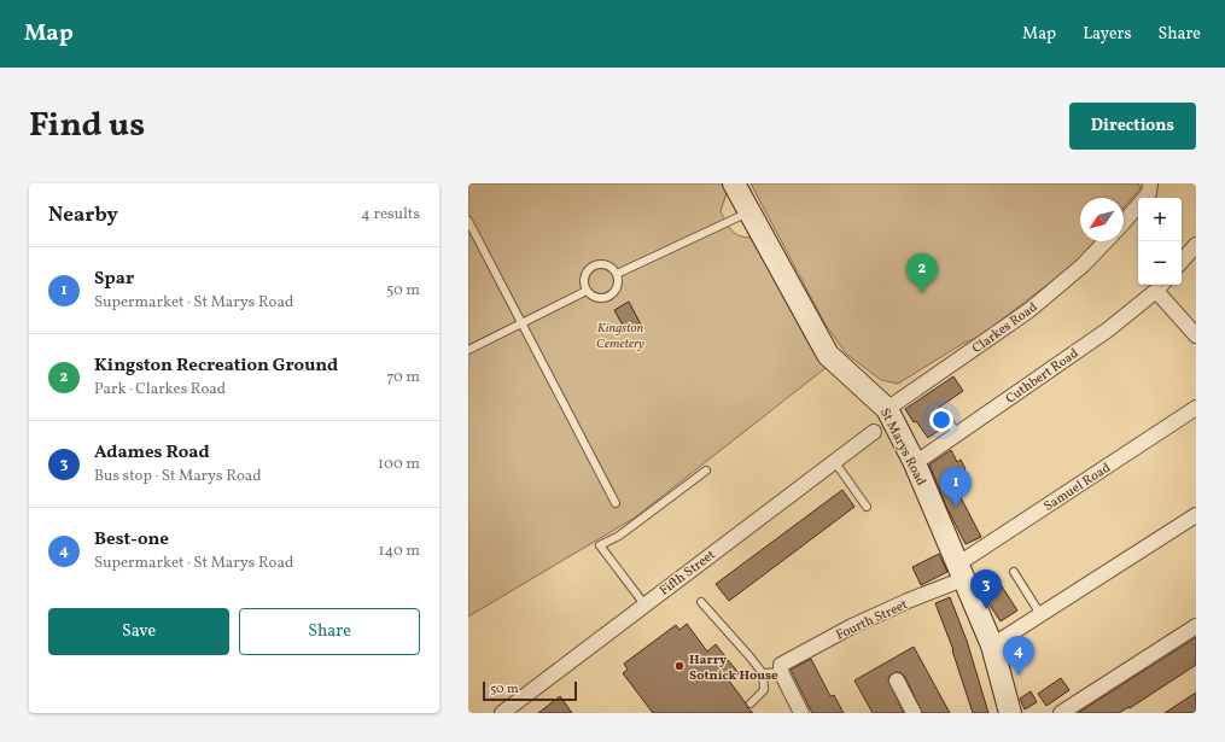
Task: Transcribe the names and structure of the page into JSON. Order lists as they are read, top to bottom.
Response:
{
  "streets": {
    "street": [
      "Clarkes Road",
      "Cuthbert Road",
      "St Marys Road",
      "Samuel Road",
      "Fifth Street",
      "Fourth Street"
    ]
  },
  "crossings": [
    ["Clarkes Road", "St Marys Road"],
    ["Cuthbert Road", "St Marys Road"],
    ["St Marys Road", "Samuel Road"],
    ["St Marys Road", "Fourth Street"],
    ["Samuel Road", "Fourth Street"]
  ],
  "parks": ["Kingston Cemetery"],
  "places": ["Harry Sotnick House"],
  "scale_bar": "50 m",
  "north": "bottom left",
  "page": {
    "header": "Map",
    "nav": ["Map", "Layers", "Share"],
    "title": "Find us",
    "buttons": [
      "Directions",
      ["Save", "Share"]
    ],
    "heading": ["Nearby", "4 results"],
    "map_buttons": ["+", "−"],
    "list": [
      {
        "mark": "1",
        "name": "Spar",
        "note": "Supermarket · St Marys Road",
        "value": "50 m"
      },
      {
        "mark": "2",
        "name": "Kingston Recreation Ground",
        "note": "Park · Clarkes Road",
        "value": "70 m"
      },
      {
        "mark": "3",
        "name": "Adames Road",
        "note": "Bus stop · St Marys Road",
        "value": "100 m"
      },
      {
        "mark": "4",
        "name": "Best-one",
        "note": "Supermarket · St Marys Road",
        "value": "140 m"
      }
    ],
    "pins": [
      "2",
      "1",
      "3",
      "4"
    ],
    "scale": "50 m"
  }
}
